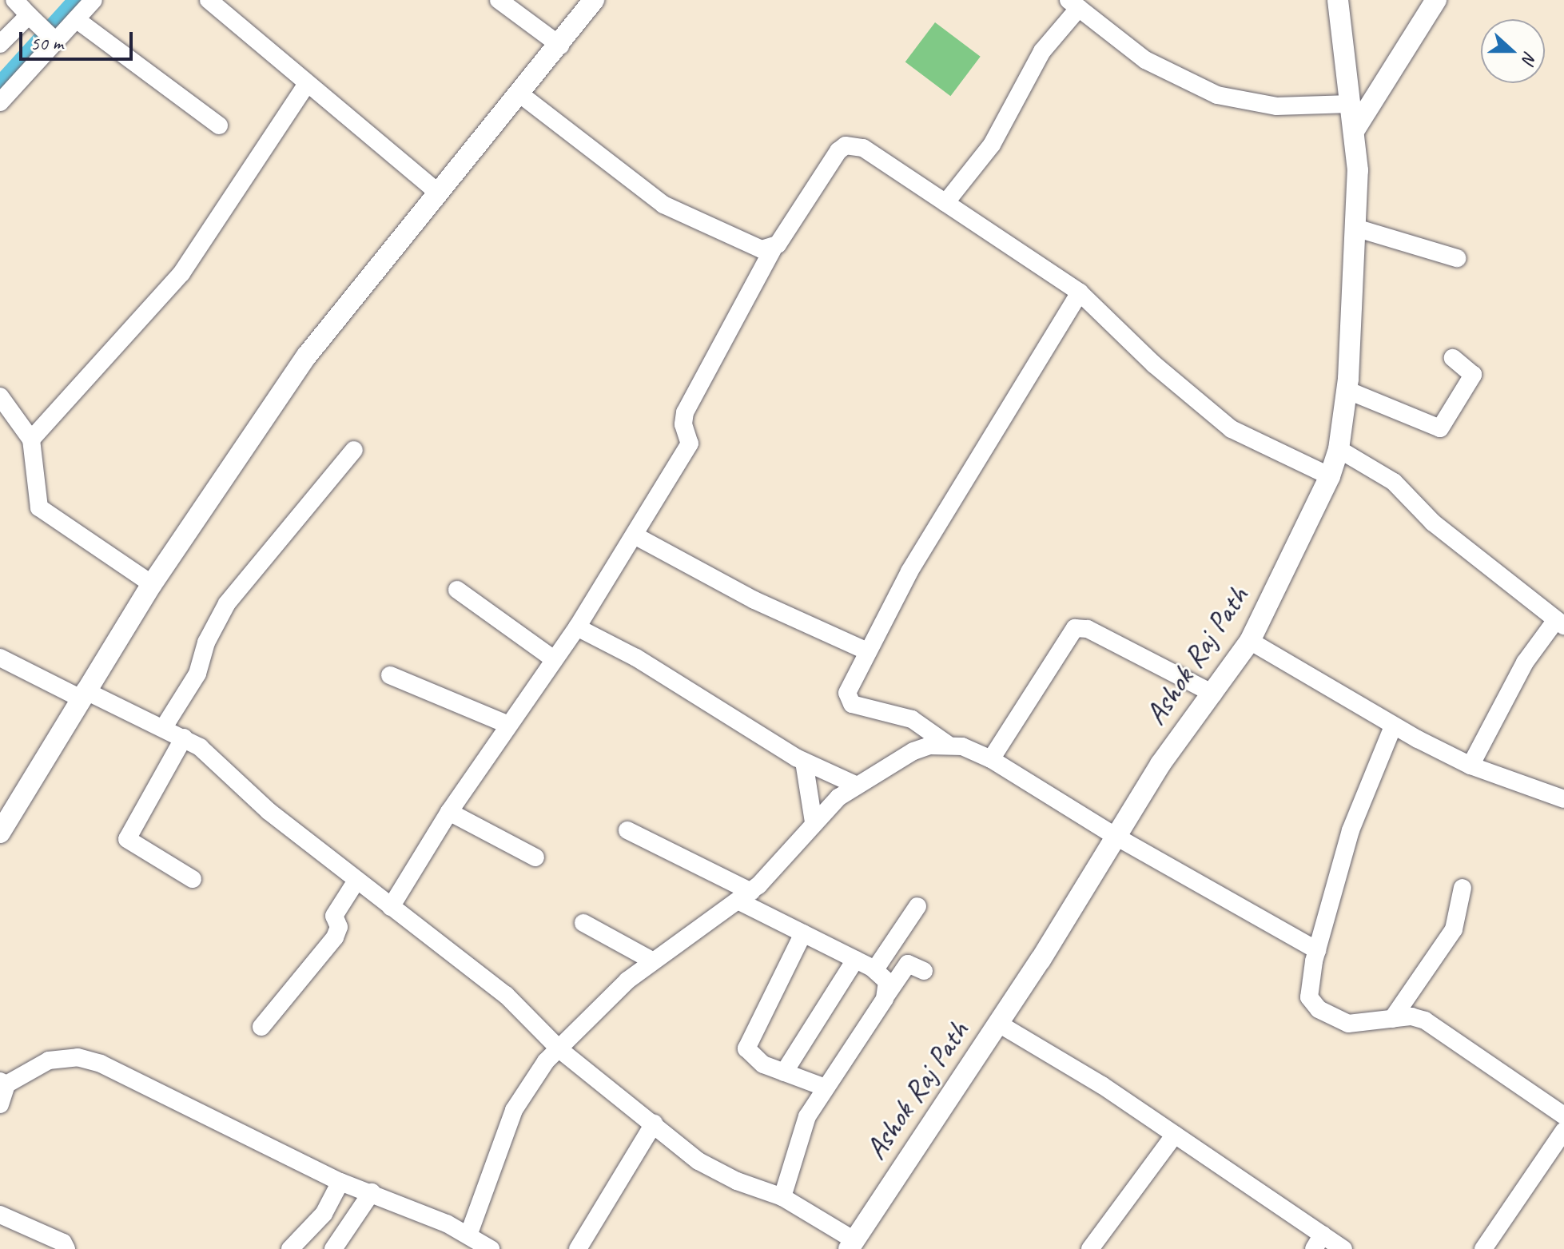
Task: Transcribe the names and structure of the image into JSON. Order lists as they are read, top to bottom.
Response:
{
  "streets": {
    "main road": ["Ashok Raj Path"]
  },
  "scale_bar": "50 m",
  "north": "right"
}
